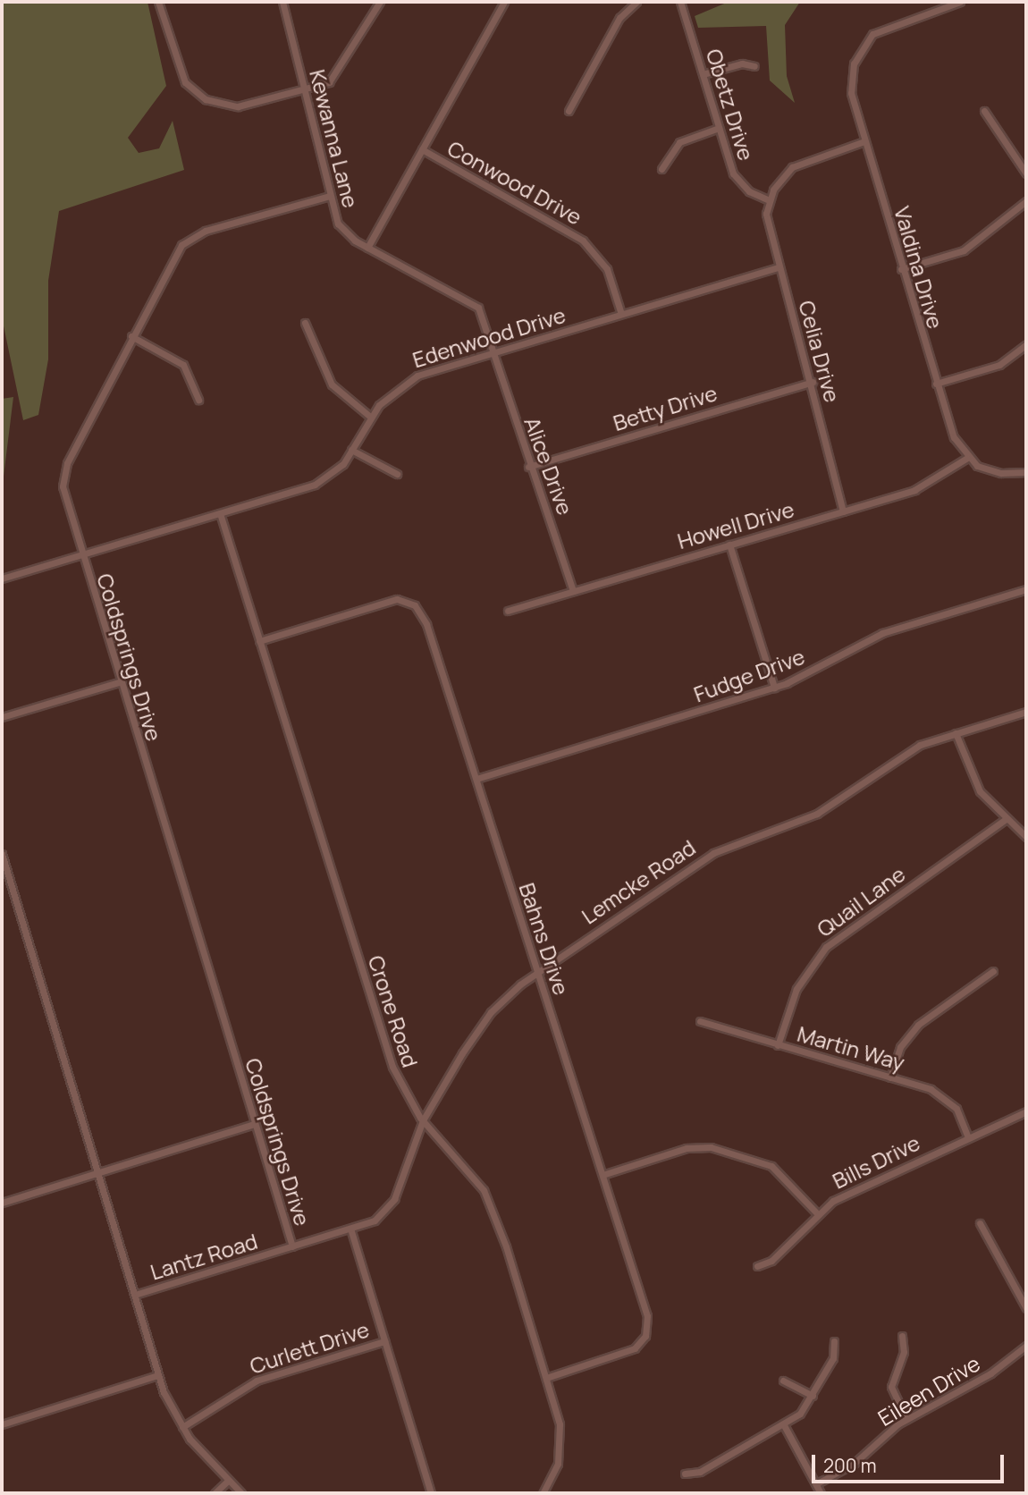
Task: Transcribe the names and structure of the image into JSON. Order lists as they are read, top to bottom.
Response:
{
  "streets": {
    "street": [
      "Obetz Drive",
      "Kewanna Lane",
      "Conwood Drive",
      "Valdina Drive",
      "Edenwood Drive",
      "Celia Drive",
      "Betty Drive",
      "Alice Drive",
      "Howell Drive",
      "Coldsprings Drive",
      "Fudge Drive",
      "Lemcke Road",
      "Quail Lane",
      "Bahns Drive",
      "Crone Road",
      "Martin Way",
      "Bills Drive",
      "Lantz Road",
      "Curlett Drive",
      "Eileen Drive"
    ]
  },
  "crossings": [
    ["Obetz Drive", "Celia Drive"],
    ["Kewanna Lane", "Edenwood Drive"],
    ["Kewanna Lane", "Alice Drive"],
    ["Kewanna Lane", "Coldsprings Drive"],
    ["Conwood Drive", "Edenwood Drive"],
    ["Valdina Drive", "Howell Drive"],
    ["Edenwood Drive", "Celia Drive"],
    ["Edenwood Drive", "Alice Drive"],
    ["Edenwood Drive", "Coldsprings Drive"],
    ["Edenwood Drive", "Crone Road"],
    ["Celia Drive", "Betty Drive"],
    ["Celia Drive", "Howell Drive"],
    ["Betty Drive", "Alice Drive"],
    ["Alice Drive", "Howell Drive"],
    ["Coldsprings Drive", "Lantz Road"],
    ["Fudge Drive", "Bahns Drive"],
    ["Lemcke Road", "Bahns Drive"],
    ["Lemcke Road", "Crone Road"],
    ["Lemcke Road", "Lantz Road"],
    ["Quail Lane", "Martin Way"],
    ["Bahns Drive", "Crone Road"],
    ["Martin Way", "Bills Drive"]
  ],
  "scale_bar": "200 m"
}
